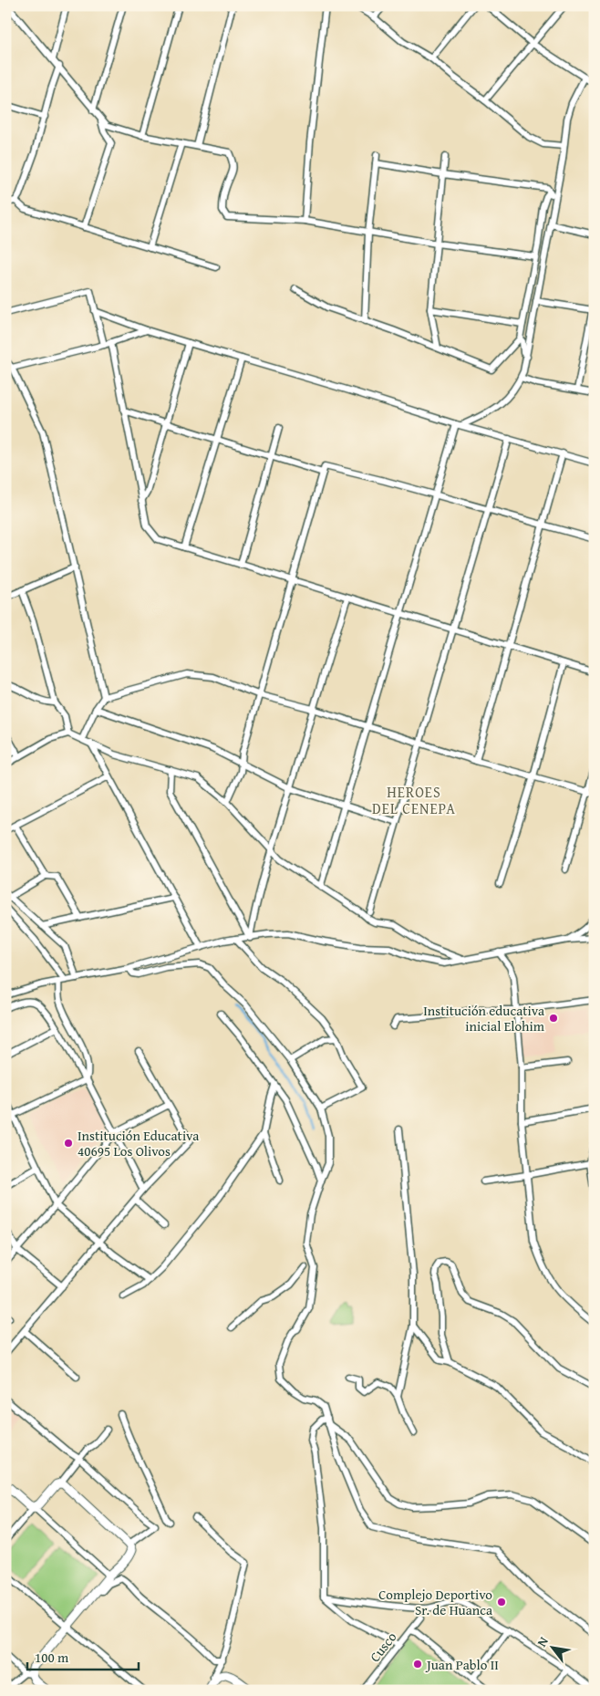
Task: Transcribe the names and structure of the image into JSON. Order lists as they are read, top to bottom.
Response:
{
  "streets": {
    "street": ["Cusco"]
  },
  "districts": ["HEROES DEL CENEPA"],
  "places": [
    "Institución educativa inicial Elohim",
    "Institución Educativa 40695 Los Olivos",
    "Complejo Deportivo Sr. de Huanca",
    "Juan Pablo II"
  ],
  "scale_bar": "100 m",
  "north": "top left"
}
